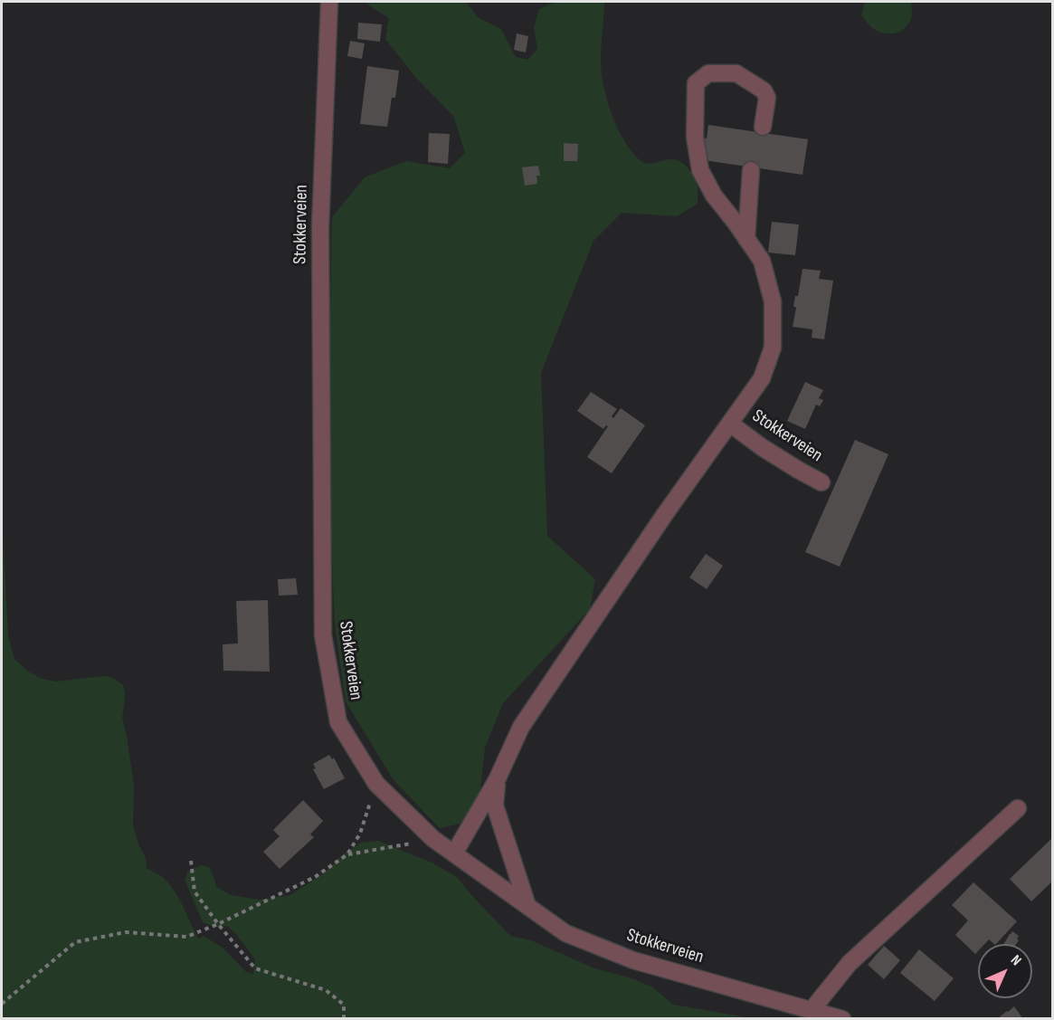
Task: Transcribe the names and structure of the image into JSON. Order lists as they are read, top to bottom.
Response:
{
  "streets": {
    "street": ["Stokkerveien"]
  },
  "north": "top right"
}
